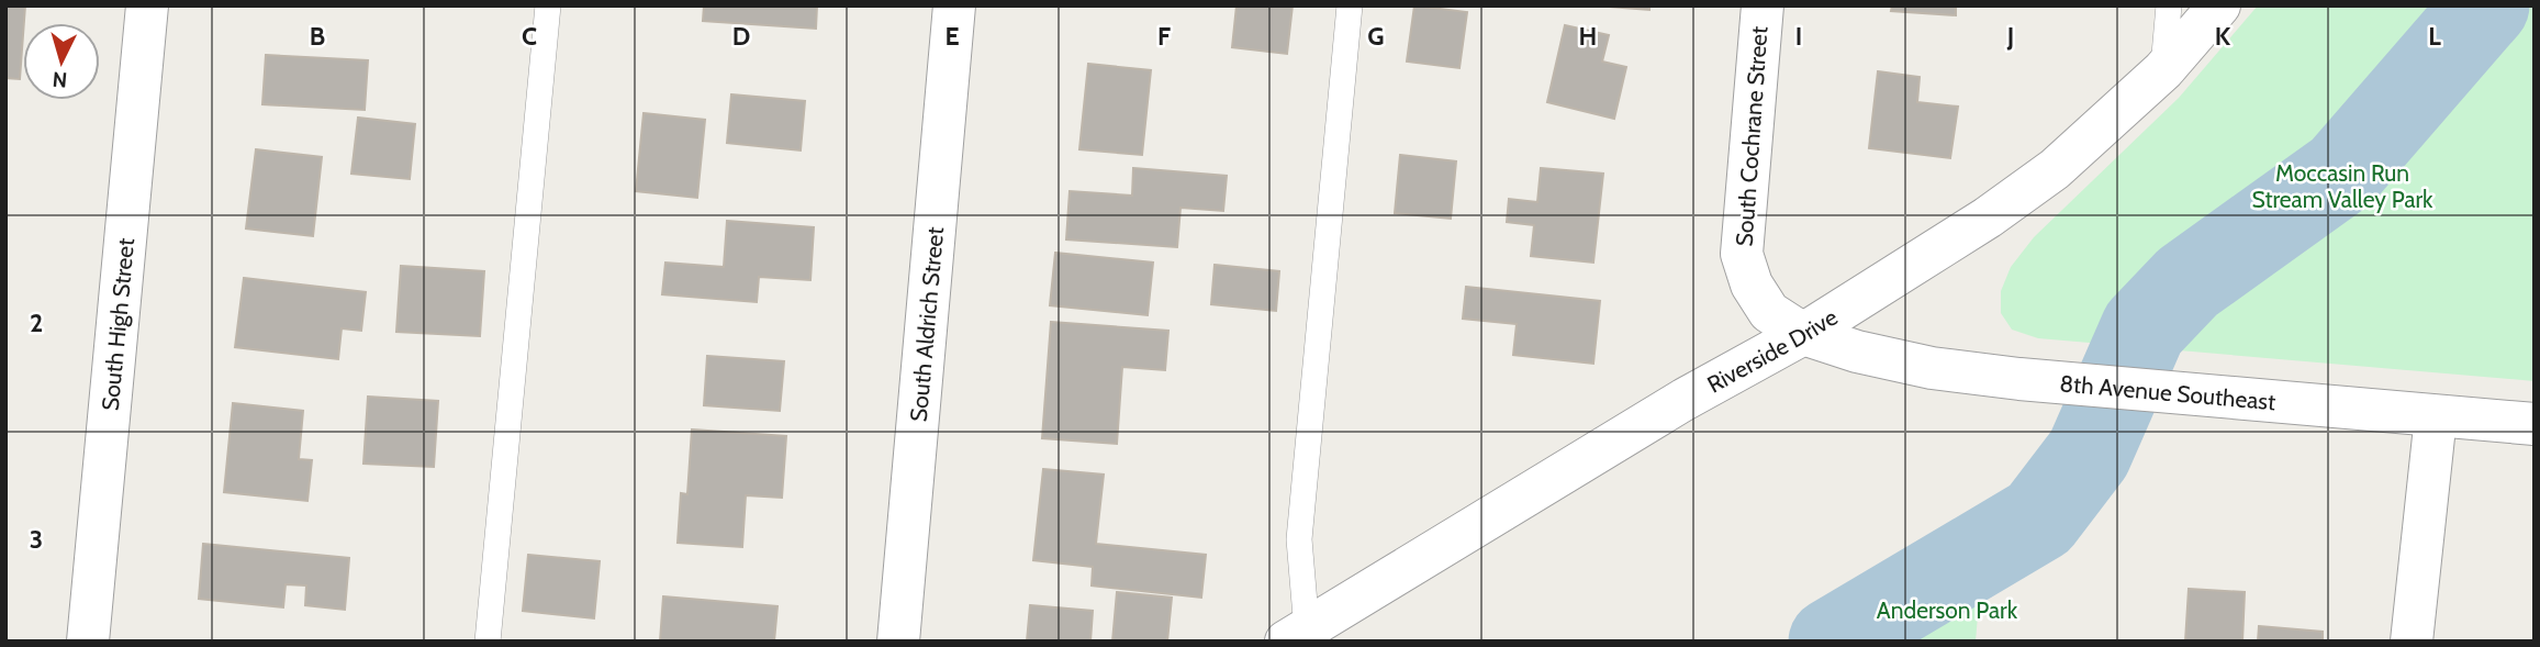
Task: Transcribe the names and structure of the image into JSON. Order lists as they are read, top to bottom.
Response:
{
  "streets": {
    "street": [
      "South Cochrane Street",
      "South High Street",
      "South Aldrich Street",
      "Riverside Drive",
      "8th Avenue Southeast"
    ]
  },
  "crossings": [
    ["South Cochrane Street", "Riverside Drive"],
    ["South Cochrane Street", "8th Avenue Southeast"],
    ["Riverside Drive", "8th Avenue Southeast"]
  ],
  "parks": ["Moccasin Run Stream Valley Park", "Anderson Park"],
  "north": "bottom",
  "grid": {
    "columns": [
      "B",
      "C",
      "D",
      "E",
      "F",
      "G",
      "H",
      "I",
      "J",
      "K",
      "L"
    ],
    "rows": ["2", "3"]
  }
}
